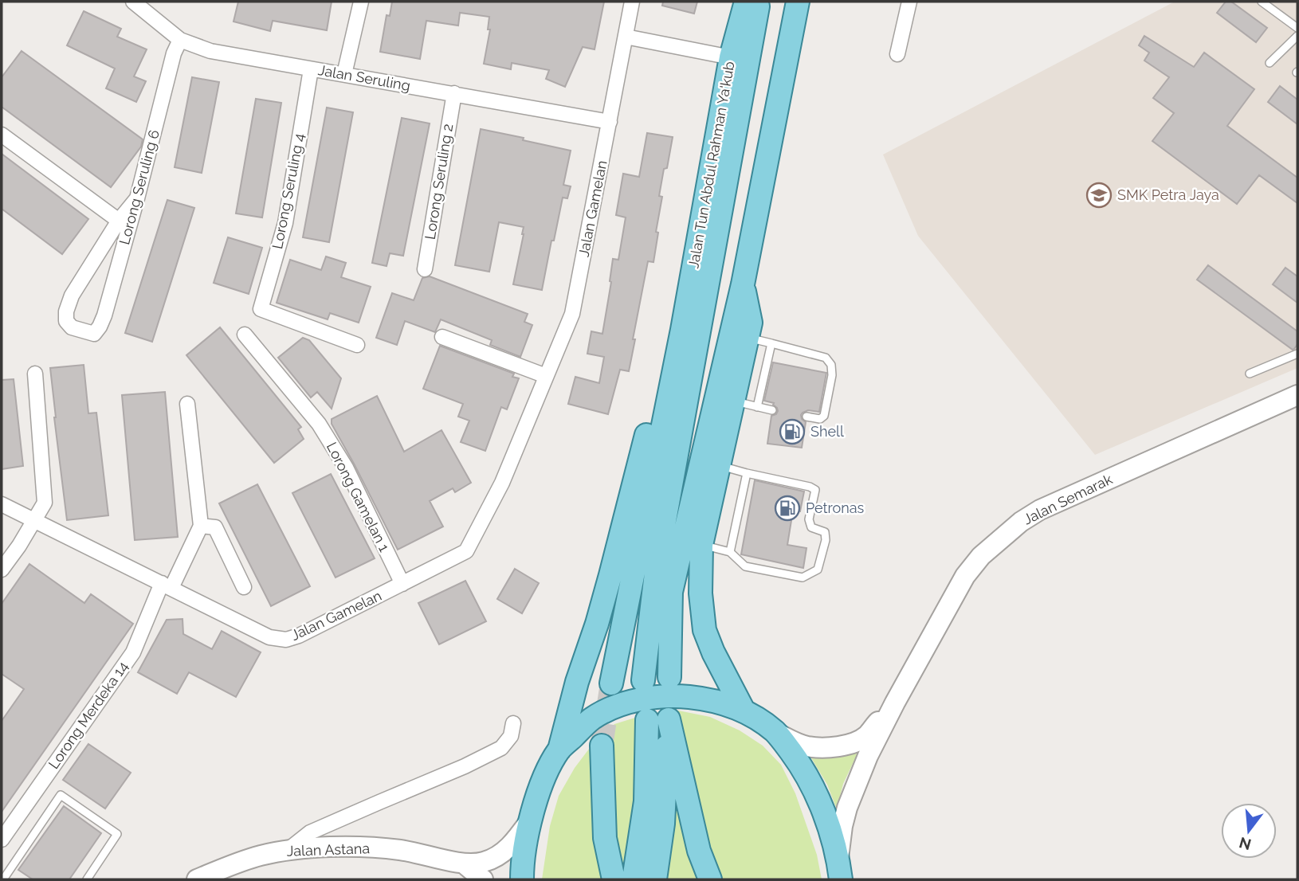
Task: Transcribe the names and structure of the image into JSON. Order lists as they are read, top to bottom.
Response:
{
  "streets": {
    "main road": ["Jalan Tun Abdul Rahman Ya'kub", "Jalan Semarak", "Jalan Astana"],
    "street": [
      "Jalan Seruling",
      "Lorong Seruling 2",
      "Lorong Seruling 6",
      "Lorong Seruling 4",
      "Jalan Gamelan",
      "Lorong Gamelan 1",
      "Lorong Merdeka 14"
    ]
  },
  "crossings": [
    ["Jalan Seruling", "Lorong Seruling 2"],
    ["Jalan Seruling", "Lorong Seruling 6"],
    ["Jalan Seruling", "Lorong Seruling 4"],
    ["Jalan Seruling", "Jalan Gamelan"],
    ["Jalan Gamelan", "Lorong Gamelan 1"],
    ["Jalan Gamelan", "Lorong Merdeka 14"]
  ],
  "places": {
    "school or university": ["SMK Petra Jaya"],
    "fuel station": ["Shell", "Petronas"]
  },
  "north": "bottom"
}
